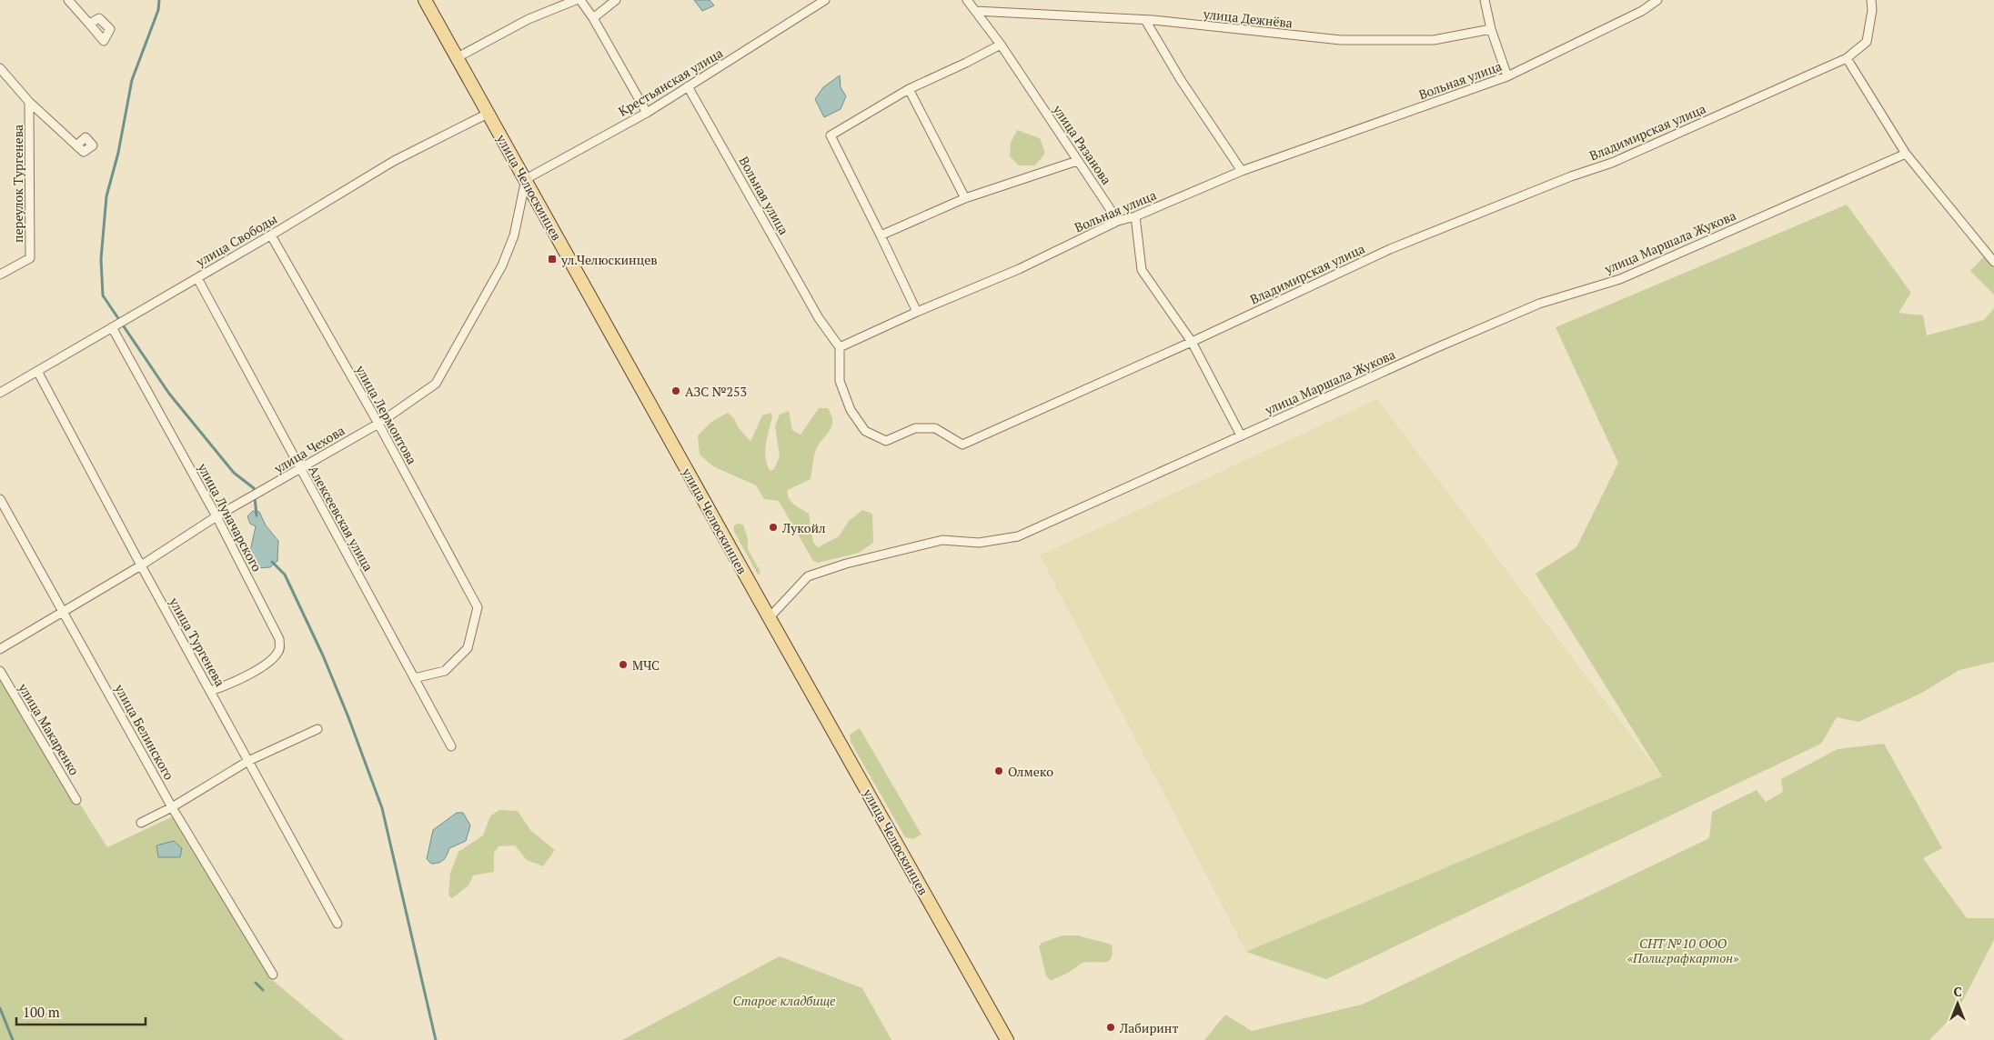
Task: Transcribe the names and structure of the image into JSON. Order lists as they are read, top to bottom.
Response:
{
  "streets": {
    "main road": ["улица Челюскинцев"],
    "street": [
      "улица Дежнёва",
      "Вольная улица",
      "Крестьянская улица",
      "Владимирская улица",
      "улица Рязанова",
      "переулок Тургенева",
      "улица Свободы",
      "улица Маршала Жукова",
      "улица Лермонтова",
      "улица Чехова",
      "улица Луначарского",
      "Алексеевская улица",
      "улица Тургенева",
      "улица Макаренко",
      "улица Белинского"
    ]
  },
  "crossings": [
    ["улица Дежнёва", "улица Рязанова"],
    ["Вольная улица", "Крестьянская улица"],
    ["Вольная улица", "Владимирская улица"],
    ["Вольная улица", "улица Рязанова"],
    ["Крестьянская улица", "улица Челюскинцев"],
    ["Крестьянская улица", "улица Чехова"],
    ["улица Челюскинцев", "улица Свободы"],
    ["улица Челюскинцев", "улица Маршала Жукова"],
    ["улица Челюскинцев", "улица Чехова"],
    ["улица Свободы", "улица Лермонтова"],
    ["улица Свободы", "улица Луначарского"],
    ["улица Свободы", "Алексеевская улица"],
    ["улица Свободы", "улица Тургенева"],
    ["улица Лермонтова", "улица Чехова"],
    ["улица Лермонтова", "Алексеевская улица"],
    ["улица Чехова", "улица Луначарского"],
    ["улица Чехова", "Алексеевская улица"],
    ["улица Чехова", "улица Тургенева"],
    ["улица Чехова", "улица Белинского"],
    ["улица Луначарского", "улица Тургенева"]
  ],
  "parks": ["СНТ №10 ООО «Полиграфкартон»", "Старое кладбище"],
  "places": {
    "transit": ["ул.Челюскинцев"],
    "other": [
      "АЗС №253",
      "Лукойл",
      "МЧС",
      "Олмеко",
      "Лабиринт"
    ]
  },
  "scale_bar": "100 m",
  "north": "top"
}
